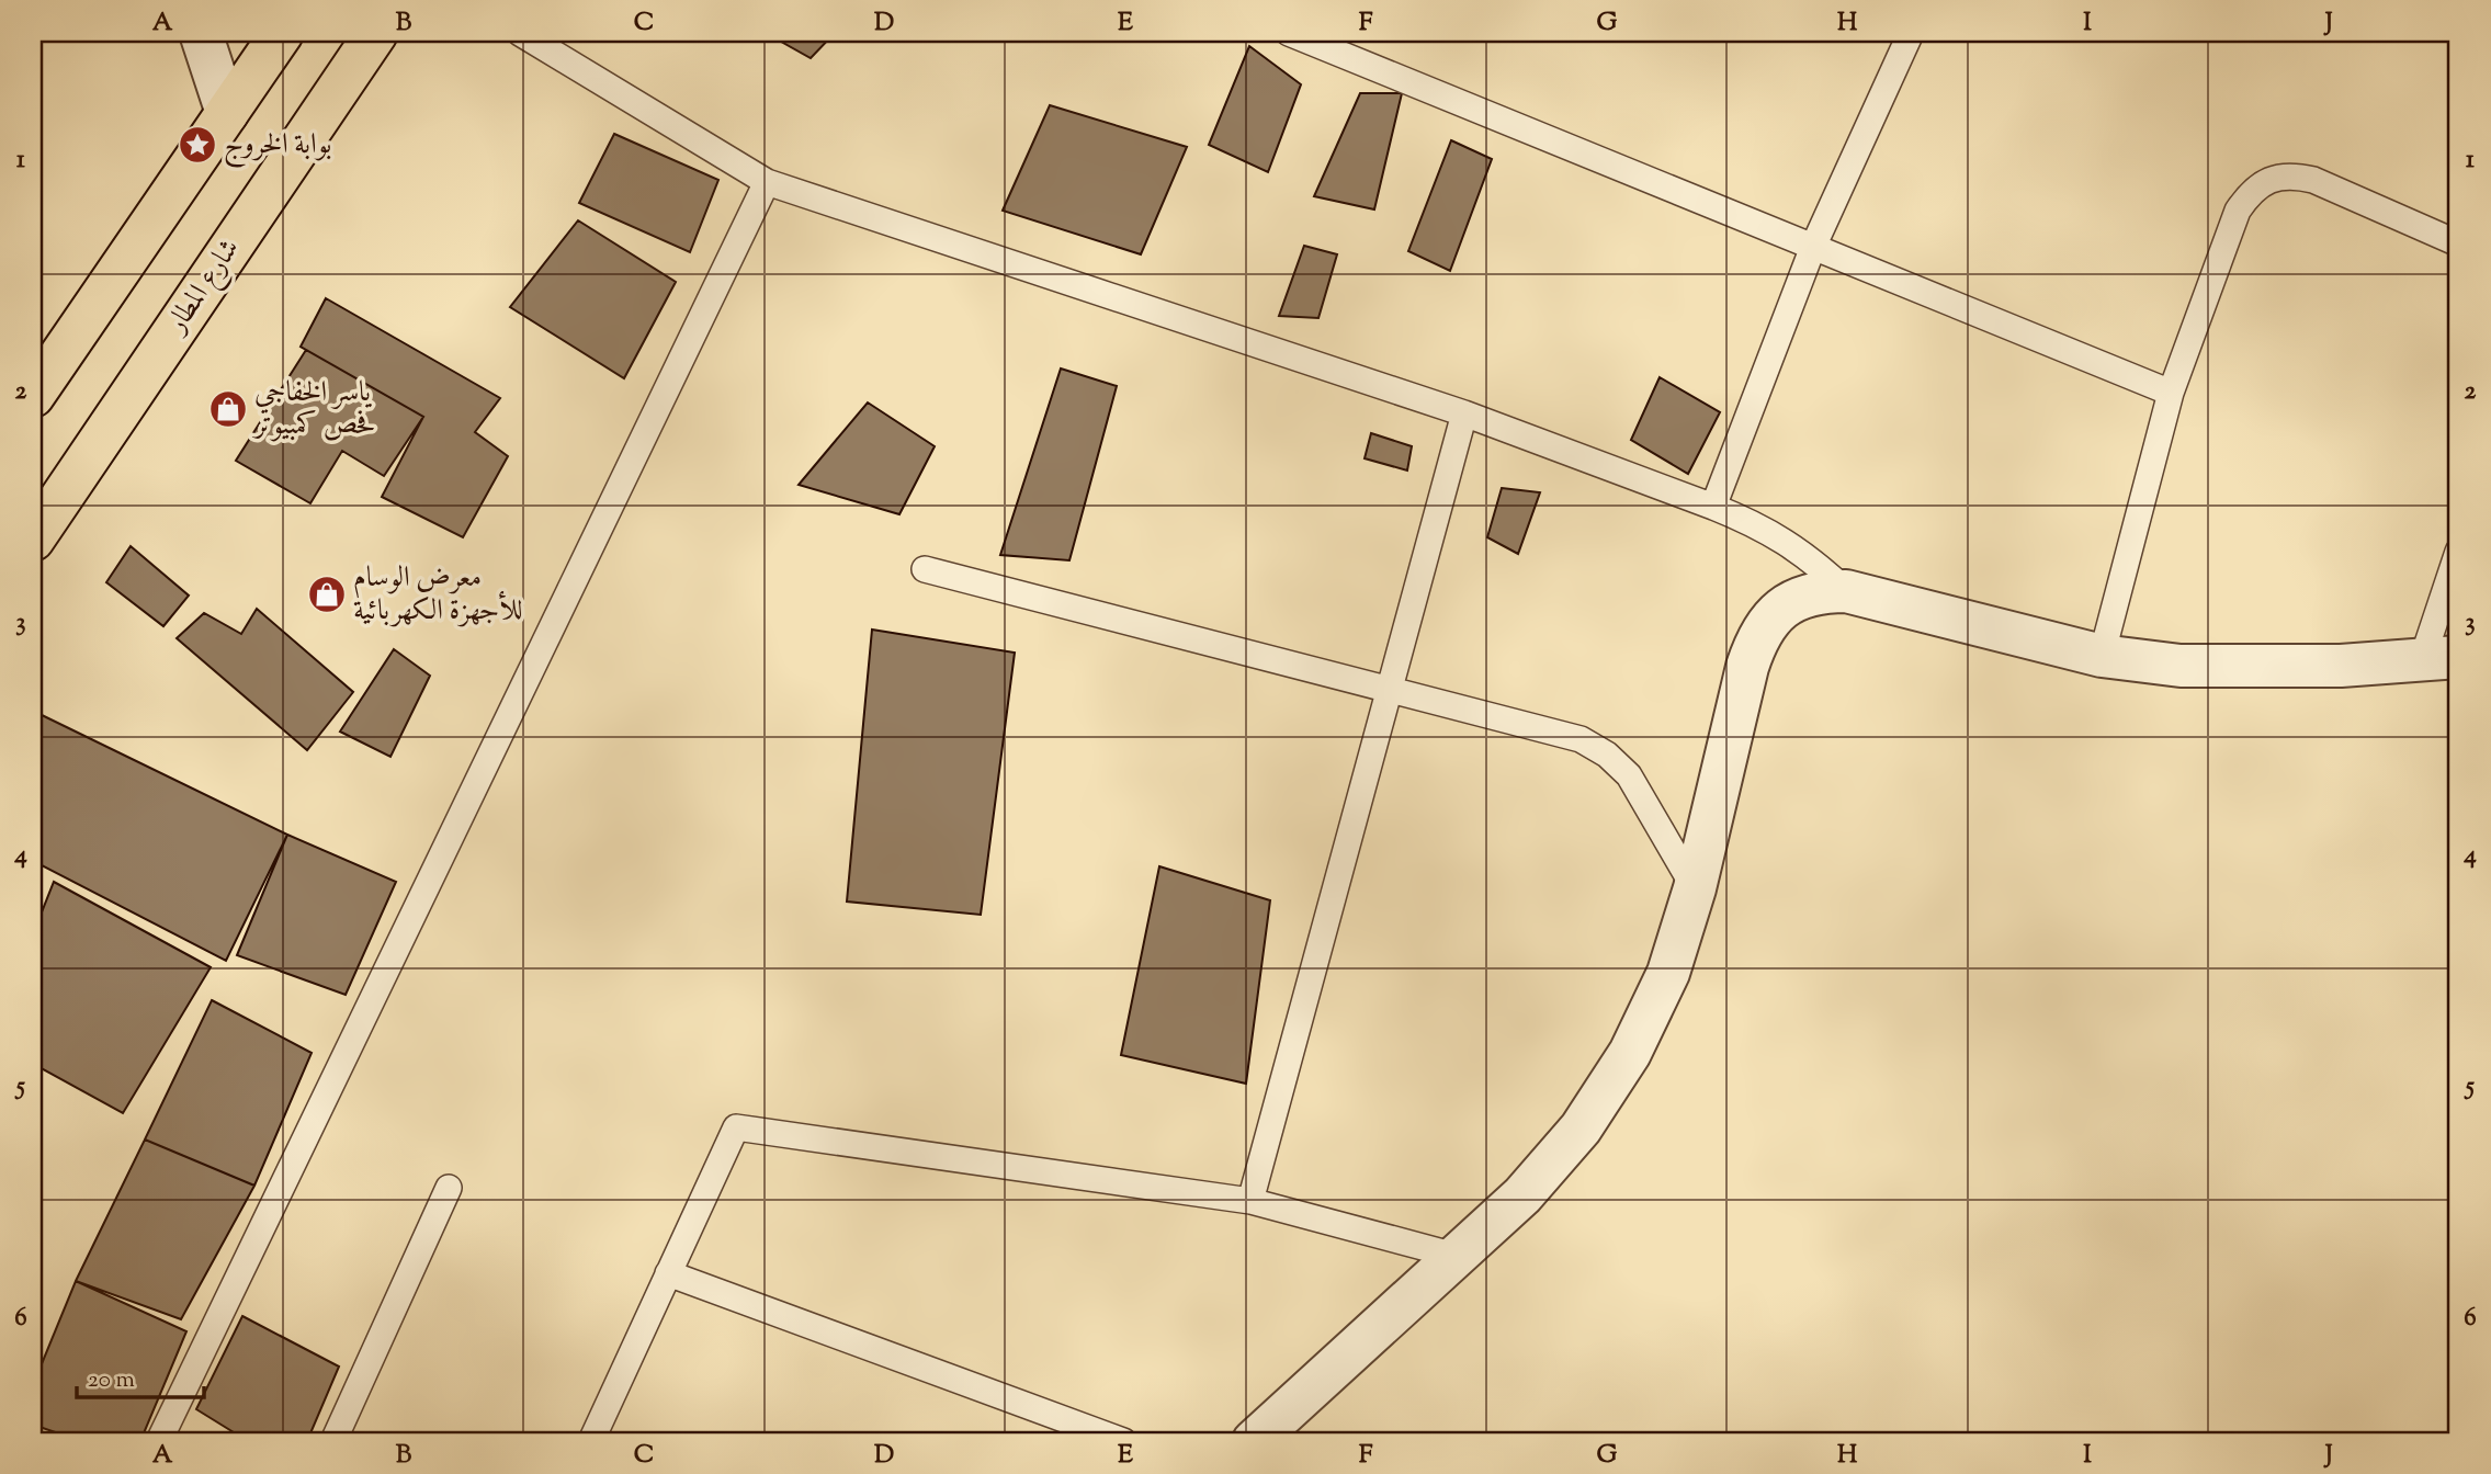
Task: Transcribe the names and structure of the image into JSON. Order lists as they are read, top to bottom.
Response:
{
  "streets": {
    "main road": ["شارع المطار"]
  },
  "places": {
    "place": ["بوابة الخروج"],
    "shop": ["ياسر الخفاجي فحص كمبيوتر", "معرض الوسام للأجهزة الكهربائية"]
  },
  "scale_bar": "20 m",
  "grid": {
    "columns": [
      "A",
      "B",
      "C",
      "D",
      "E",
      "F",
      "G",
      "H",
      "I",
      "J"
    ],
    "rows": [
      "1",
      "2",
      "3",
      "4",
      "5",
      "6"
    ]
  }
}
